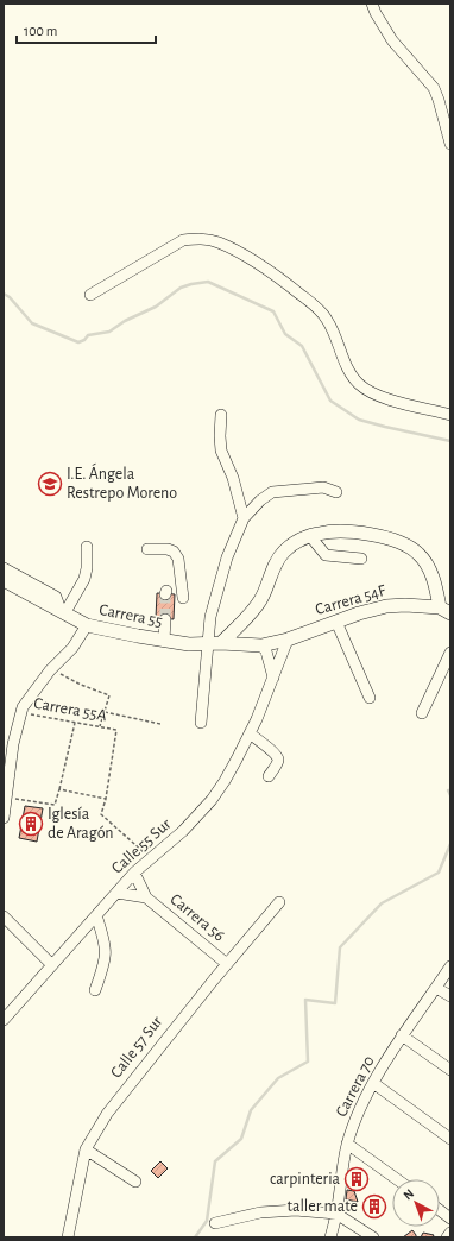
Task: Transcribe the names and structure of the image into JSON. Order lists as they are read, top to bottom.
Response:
{
  "streets": {
    "main road": ["Carrera 54F", "Carrera 55"],
    "street": [
      "Calle 55 Sur",
      "Carrera 56",
      "Calle 57 Sur",
      "Carrera 70"
    ],
    "path": ["Carrera 55A"]
  },
  "crossings": [
    ["Carrera 54F", "Carrera 55"],
    ["Carrera 54F", "Calle 55 Sur"],
    ["Calle 55 Sur", "Carrera 56"],
    ["Carrera 56", "Calle 57 Sur"]
  ],
  "places": {
    "school or university": ["I.E. Ángela Restrepo Moreno"],
    "building": ["Iglesía de Aragón", "carpinteria", "taller mate"]
  },
  "scale_bar": "100 m",
  "north": "top left"
}
